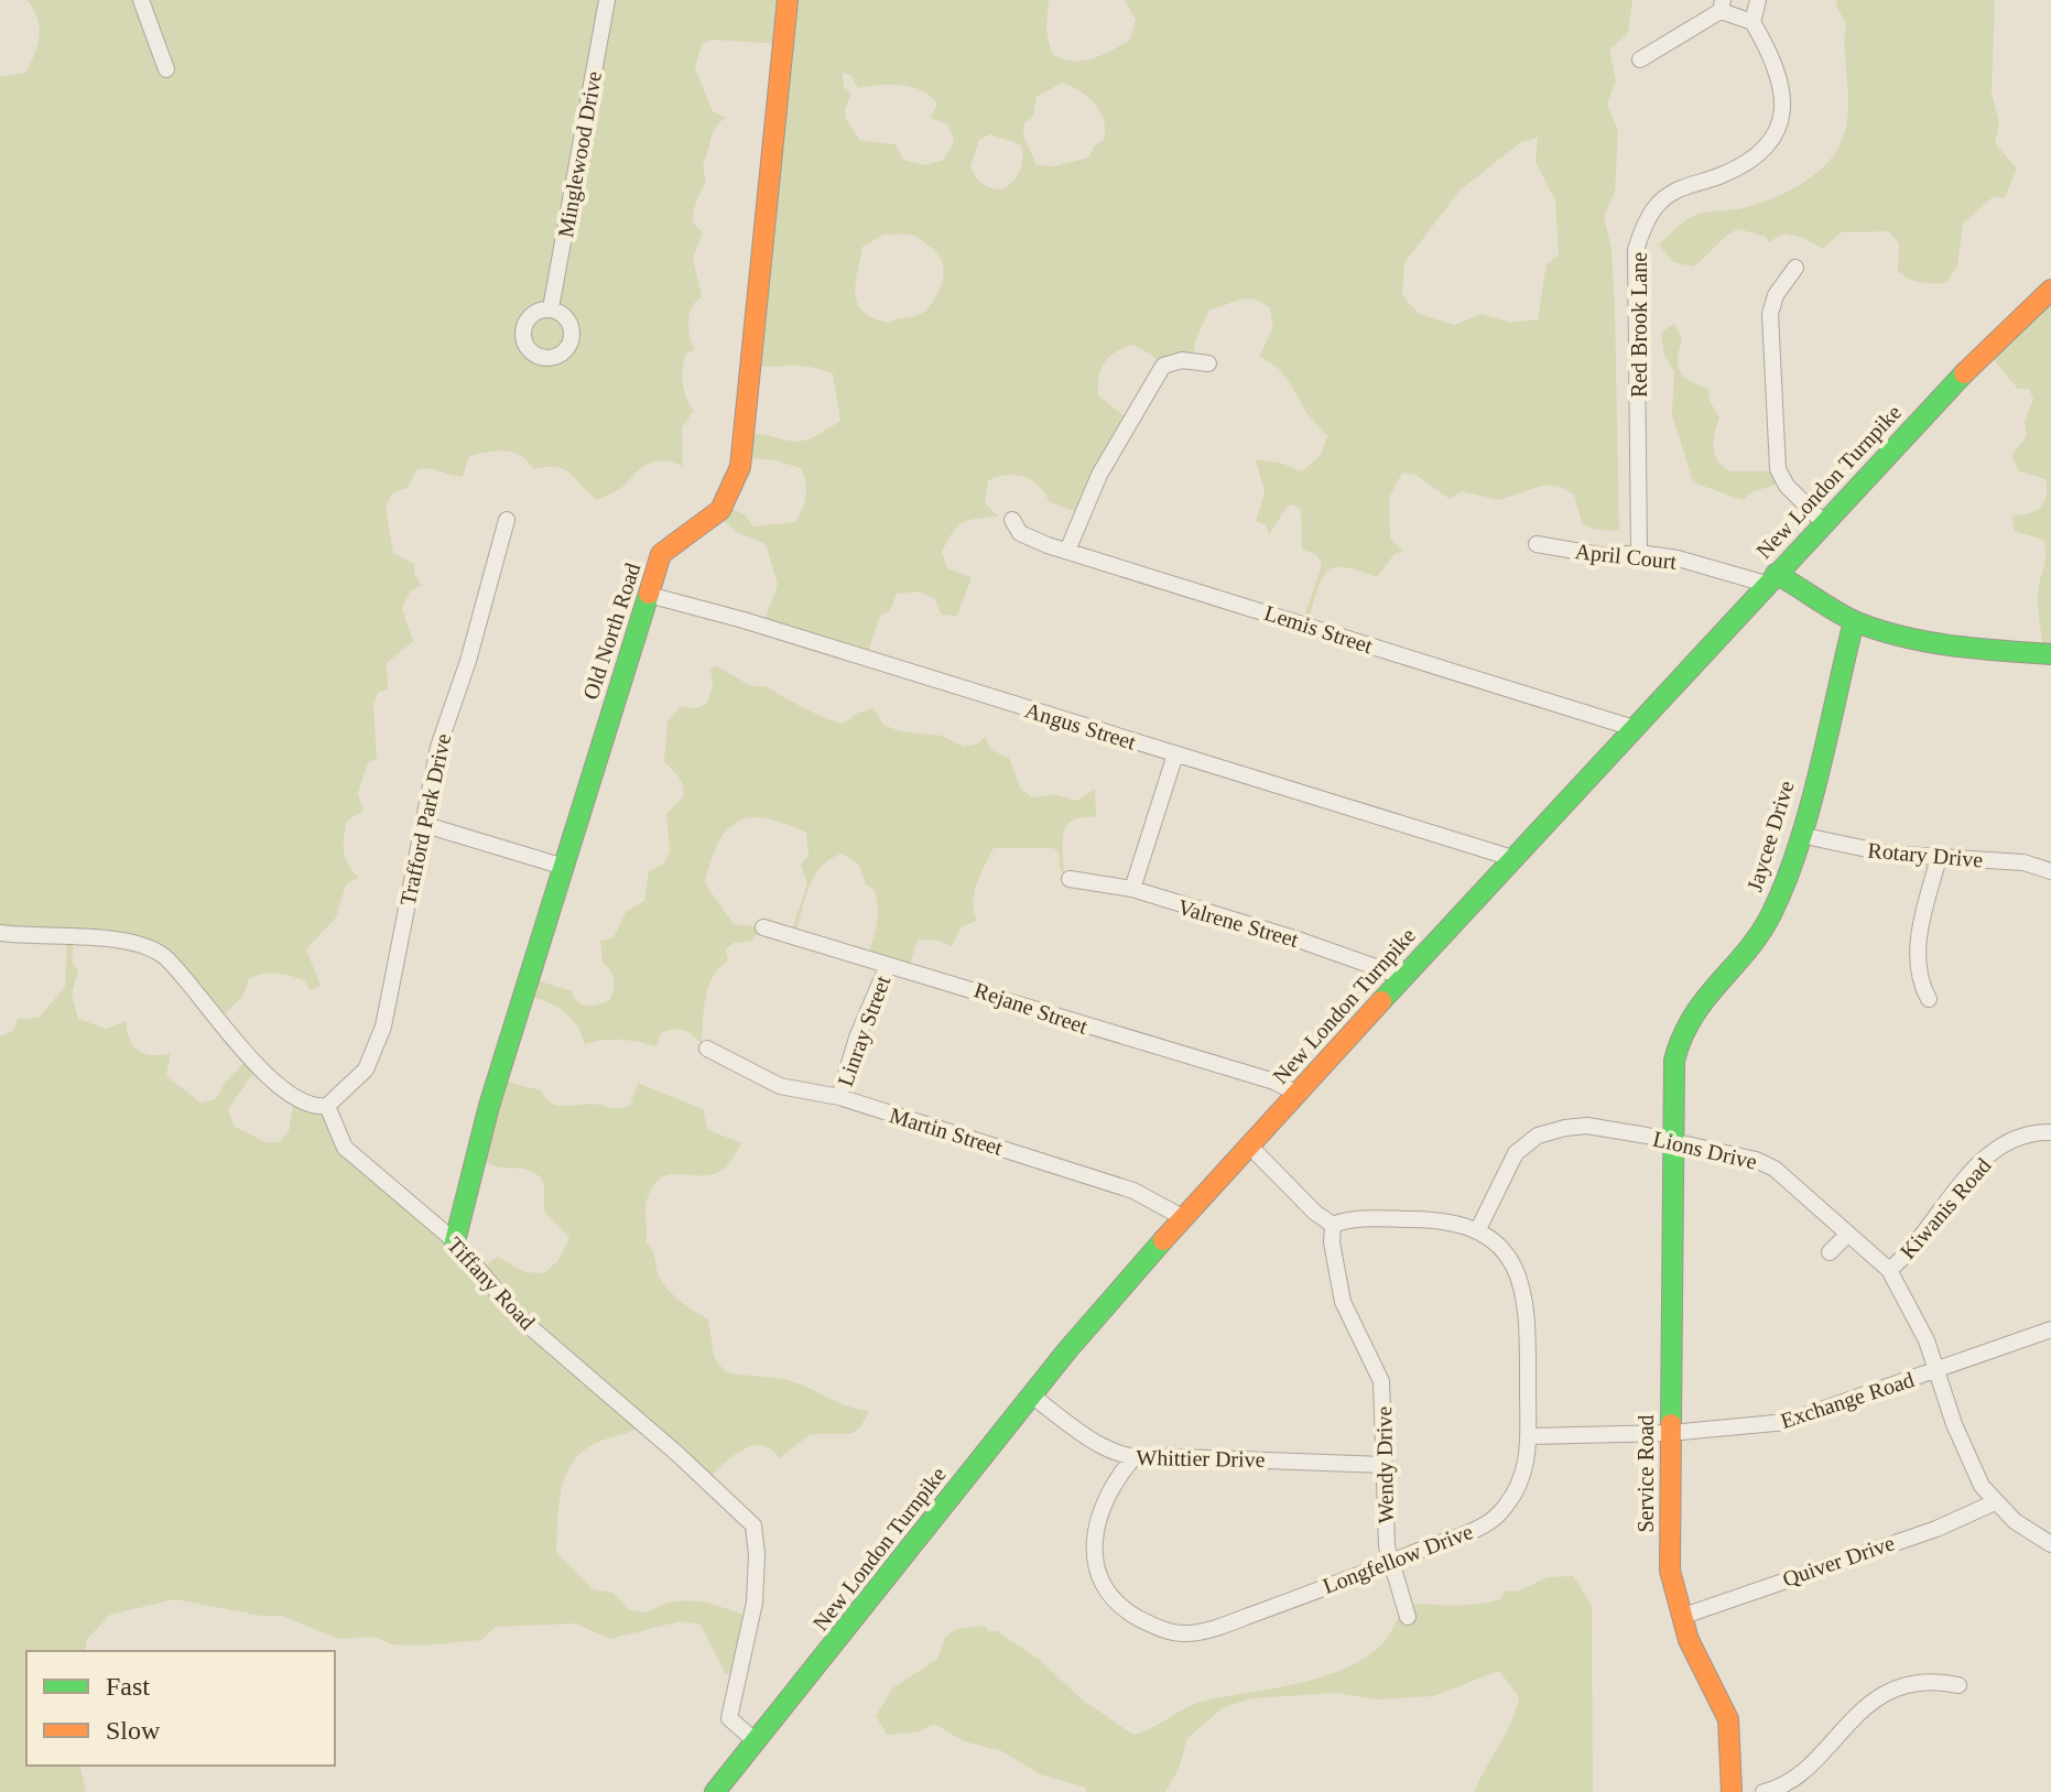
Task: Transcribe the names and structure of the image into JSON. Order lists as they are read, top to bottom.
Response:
{
  "streets": {
    "street": [
      "Minglewood Drive",
      "Red Brook Lane",
      "New London Turnpike",
      "April Court",
      "Lemis Street",
      "Old North Road",
      "Angus Street",
      "Trafford Park Drive",
      "Jaycee Drive",
      "Rotary Drive",
      "Valrene Street",
      "Rejane Street",
      "Linray Street",
      "Martin Street",
      "Lions Drive",
      "Kiwanis Road",
      "Tiffany Road",
      "Exchange Road",
      "Whittier Drive",
      "Wendy Drive",
      "Service Road",
      "Longfellow Drive",
      "Quiver Drive"
    ]
  },
  "crossings": [
    ["Red Brook Lane", "April Court"],
    ["New London Turnpike", "April Court"],
    ["New London Turnpike", "Lemis Street"],
    ["New London Turnpike", "Angus Street"],
    ["New London Turnpike", "Valrene Street"],
    ["New London Turnpike", "Rejane Street"],
    ["New London Turnpike", "Martin Street"],
    ["New London Turnpike", "Tiffany Road"],
    ["New London Turnpike", "Whittier Drive"],
    ["Old North Road", "Angus Street"],
    ["Old North Road", "Tiffany Road"],
    ["Trafford Park Drive", "Tiffany Road"],
    ["Jaycee Drive", "Rotary Drive"],
    ["Jaycee Drive", "Lions Drive"],
    ["Jaycee Drive", "Service Road"],
    ["Rejane Street", "Linray Street"],
    ["Linray Street", "Martin Street"],
    ["Lions Drive", "Kiwanis Road"],
    ["Lions Drive", "Exchange Road"],
    ["Lions Drive", "Service Road"],
    ["Lions Drive", "Longfellow Drive"],
    ["Lions Drive", "Quiver Drive"],
    ["Exchange Road", "Service Road"],
    ["Exchange Road", "Longfellow Drive"],
    ["Whittier Drive", "Wendy Drive"],
    ["Whittier Drive", "Longfellow Drive"],
    ["Wendy Drive", "Longfellow Drive"],
    ["Service Road", "Quiver Drive"]
  ],
  "legend": ["Fast", "Slow"]
}
